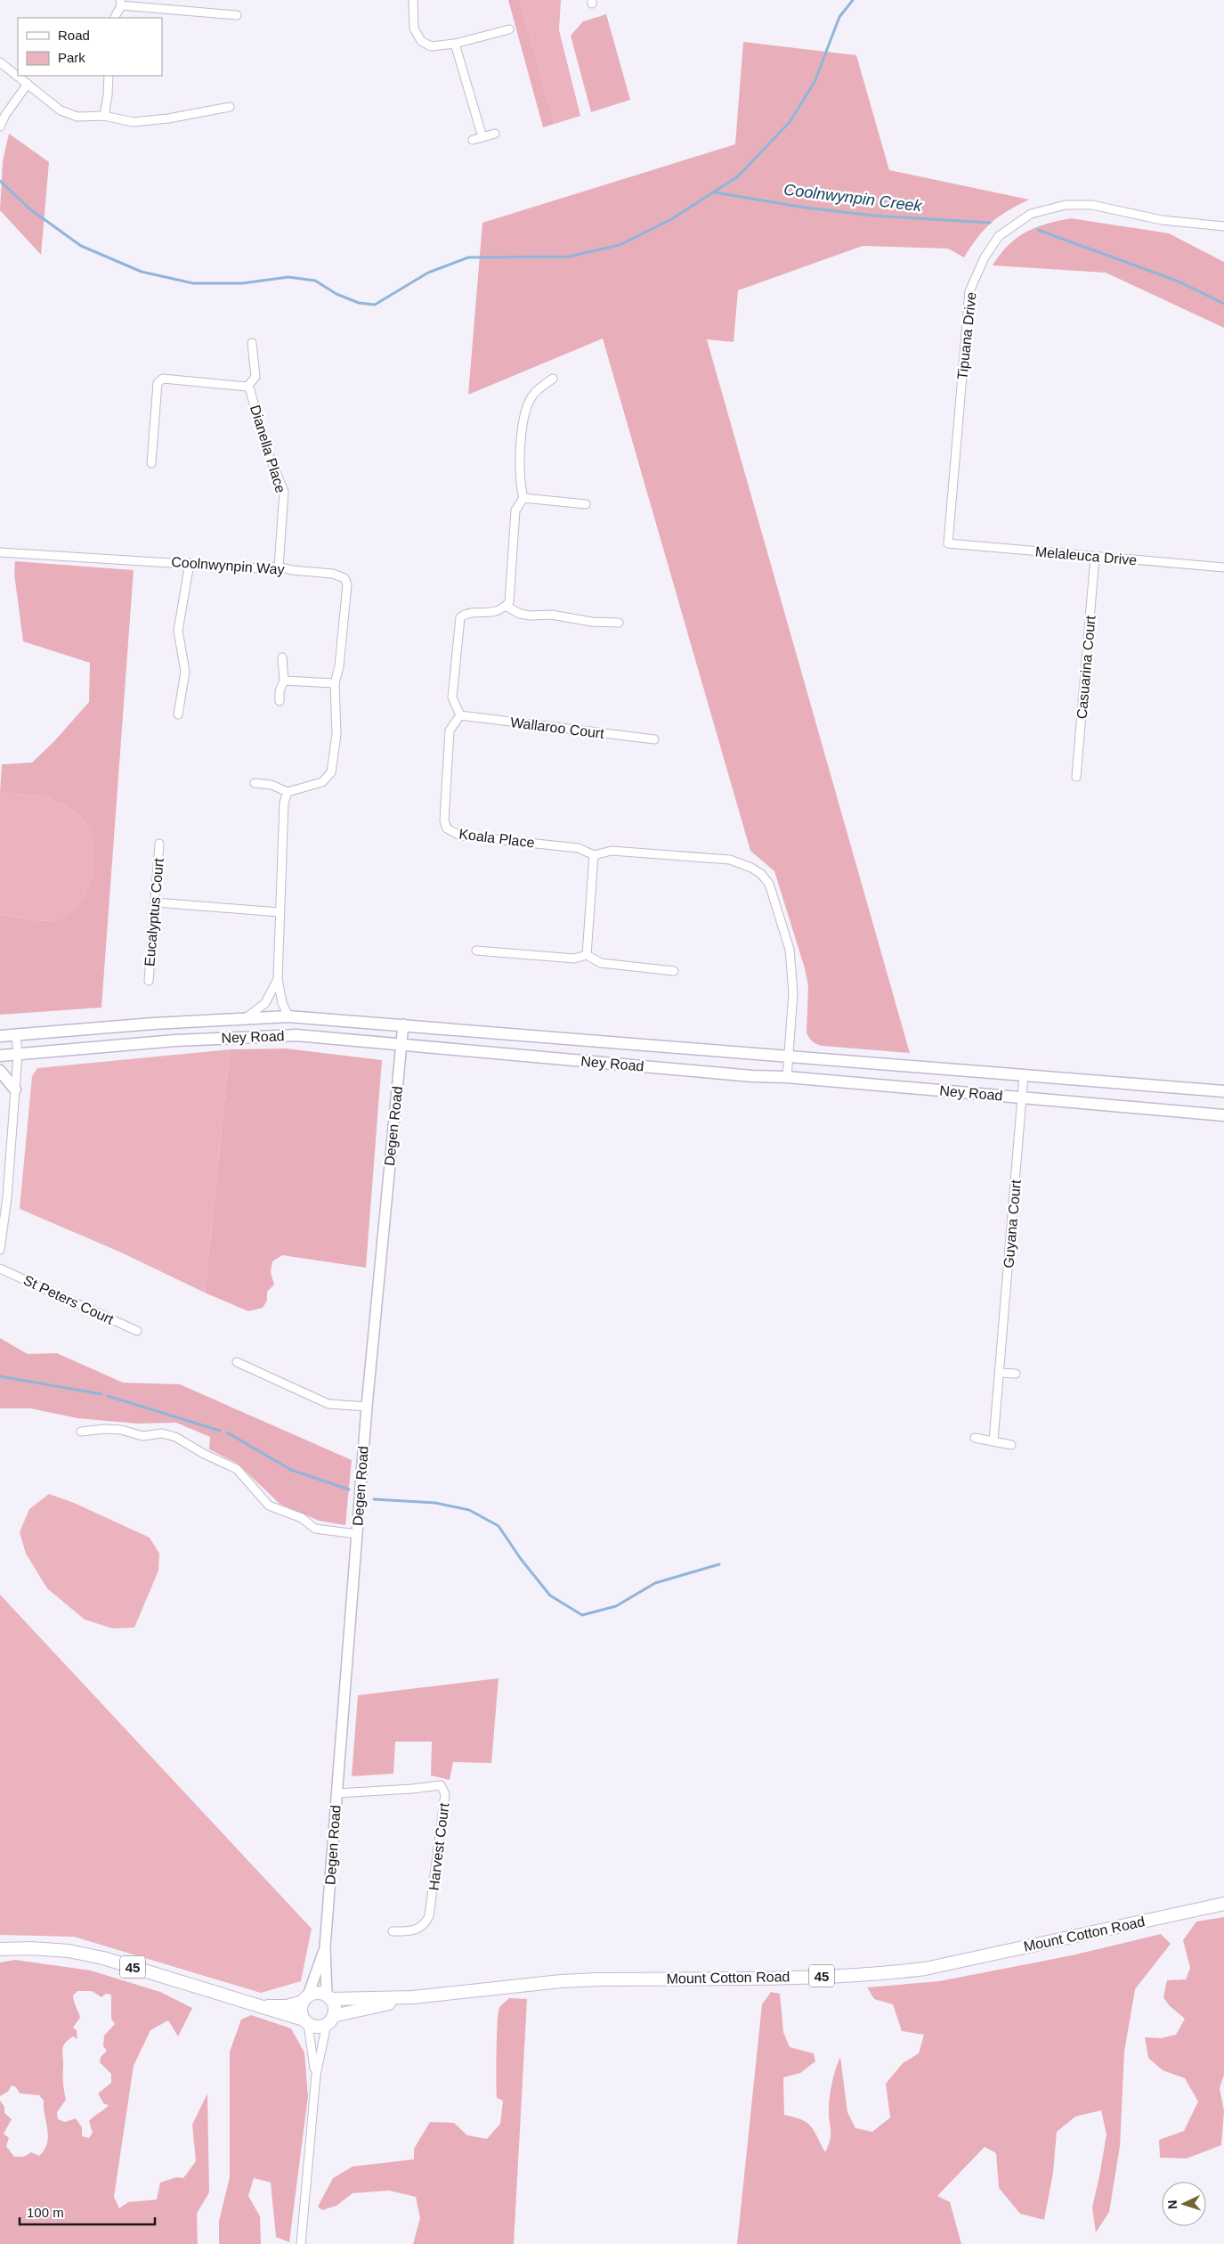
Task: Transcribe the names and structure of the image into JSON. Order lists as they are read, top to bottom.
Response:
{
  "streets": {
    "main road": ["Ney Road", "Mount Cotton Road", "45"],
    "street": [
      "Tipuana Drive",
      "Dianella Place",
      "Melaleuca Drive",
      "Coolnwynpin Way",
      "Casuarina Court",
      "Wallaroo Court",
      "Koala Place",
      "Eucalyptus Court",
      "Degen Road",
      "Guyana Court",
      "St Peters Court",
      "Harvest Court"
    ]
  },
  "crossings": [
    ["Tipuana Drive", "Melaleuca Drive"],
    ["Dianella Place", "Coolnwynpin Way"],
    ["Melaleuca Drive", "Casuarina Court"],
    ["Wallaroo Court", "Koala Place"],
    ["Ney Road", "Degen Road"],
    ["Ney Road", "Guyana Court"],
    ["Degen Road", "Harvest Court"],
    ["Degen Road", "Mount Cotton Road"],
    ["Degen Road", "45"],
    ["Mount Cotton Road", "45"]
  ],
  "water": ["Coolnwynpin Creek"],
  "legend": ["Road", "Park"],
  "scale_bar": "100 m",
  "north": "left"
}
